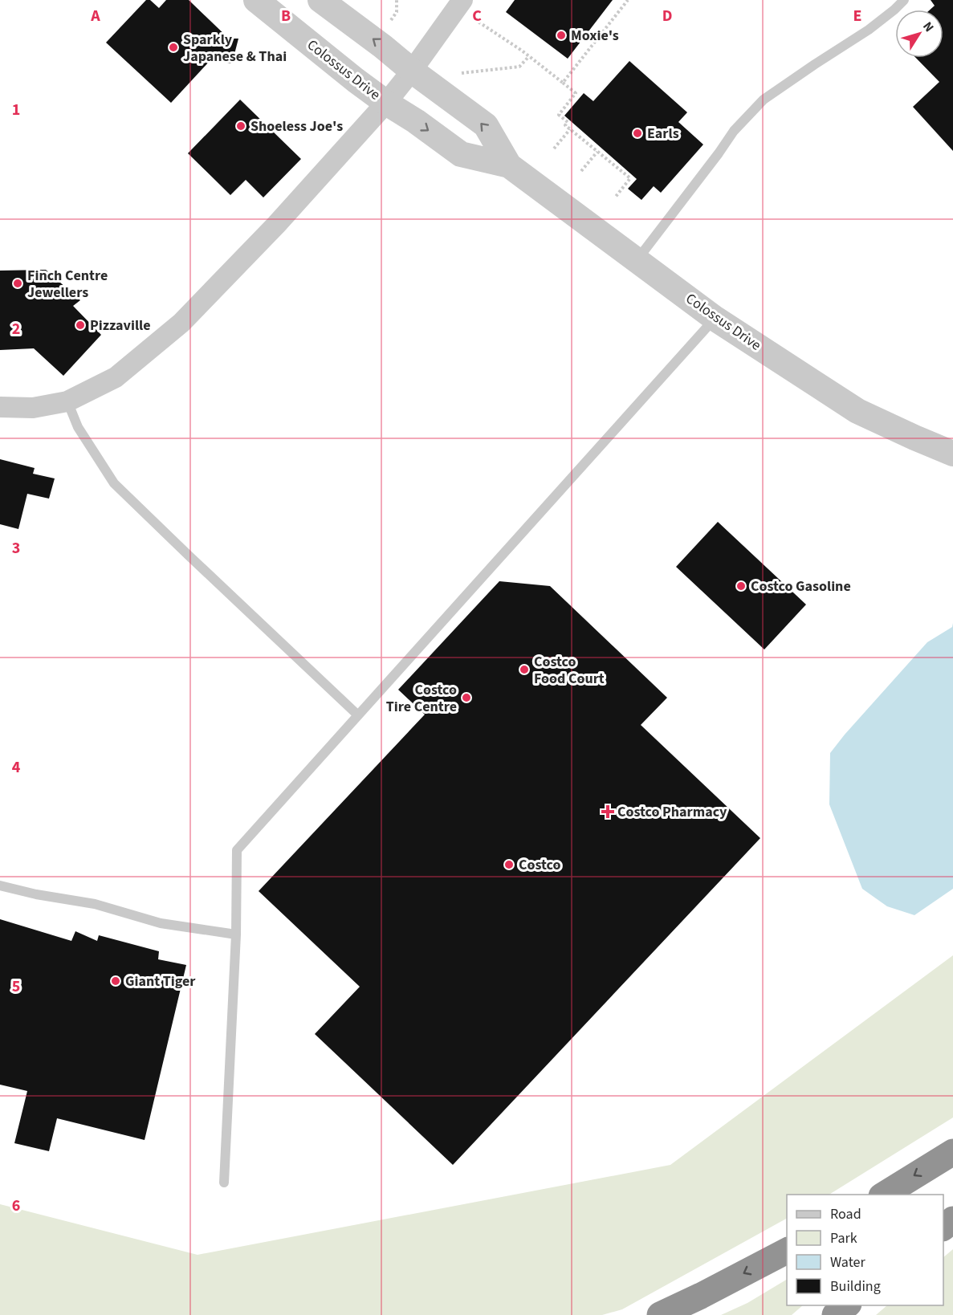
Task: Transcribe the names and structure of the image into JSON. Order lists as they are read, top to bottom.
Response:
{
  "streets": {
    "street": ["Colossus Drive"]
  },
  "places": {
    "other": [
      "Moxie's",
      "Sparkly Japanese & Thai",
      "Shoeless Joe's",
      "Earls",
      "Finch Centre Jewellers",
      "Pizzaville",
      "Costco Gasoline",
      "Costco Food Court",
      "Costco Tire Centre",
      "Costco",
      "Giant Tiger"
    ],
    "health": ["Costco Pharmacy"]
  },
  "legend": [
    "Road",
    "Park",
    "Water",
    "Building"
  ],
  "north": "top right",
  "grid": {
    "columns": [
      "A",
      "B",
      "C",
      "D",
      "E"
    ],
    "rows": [
      "1",
      "2",
      "3",
      "4",
      "5",
      "6"
    ]
  }
}
